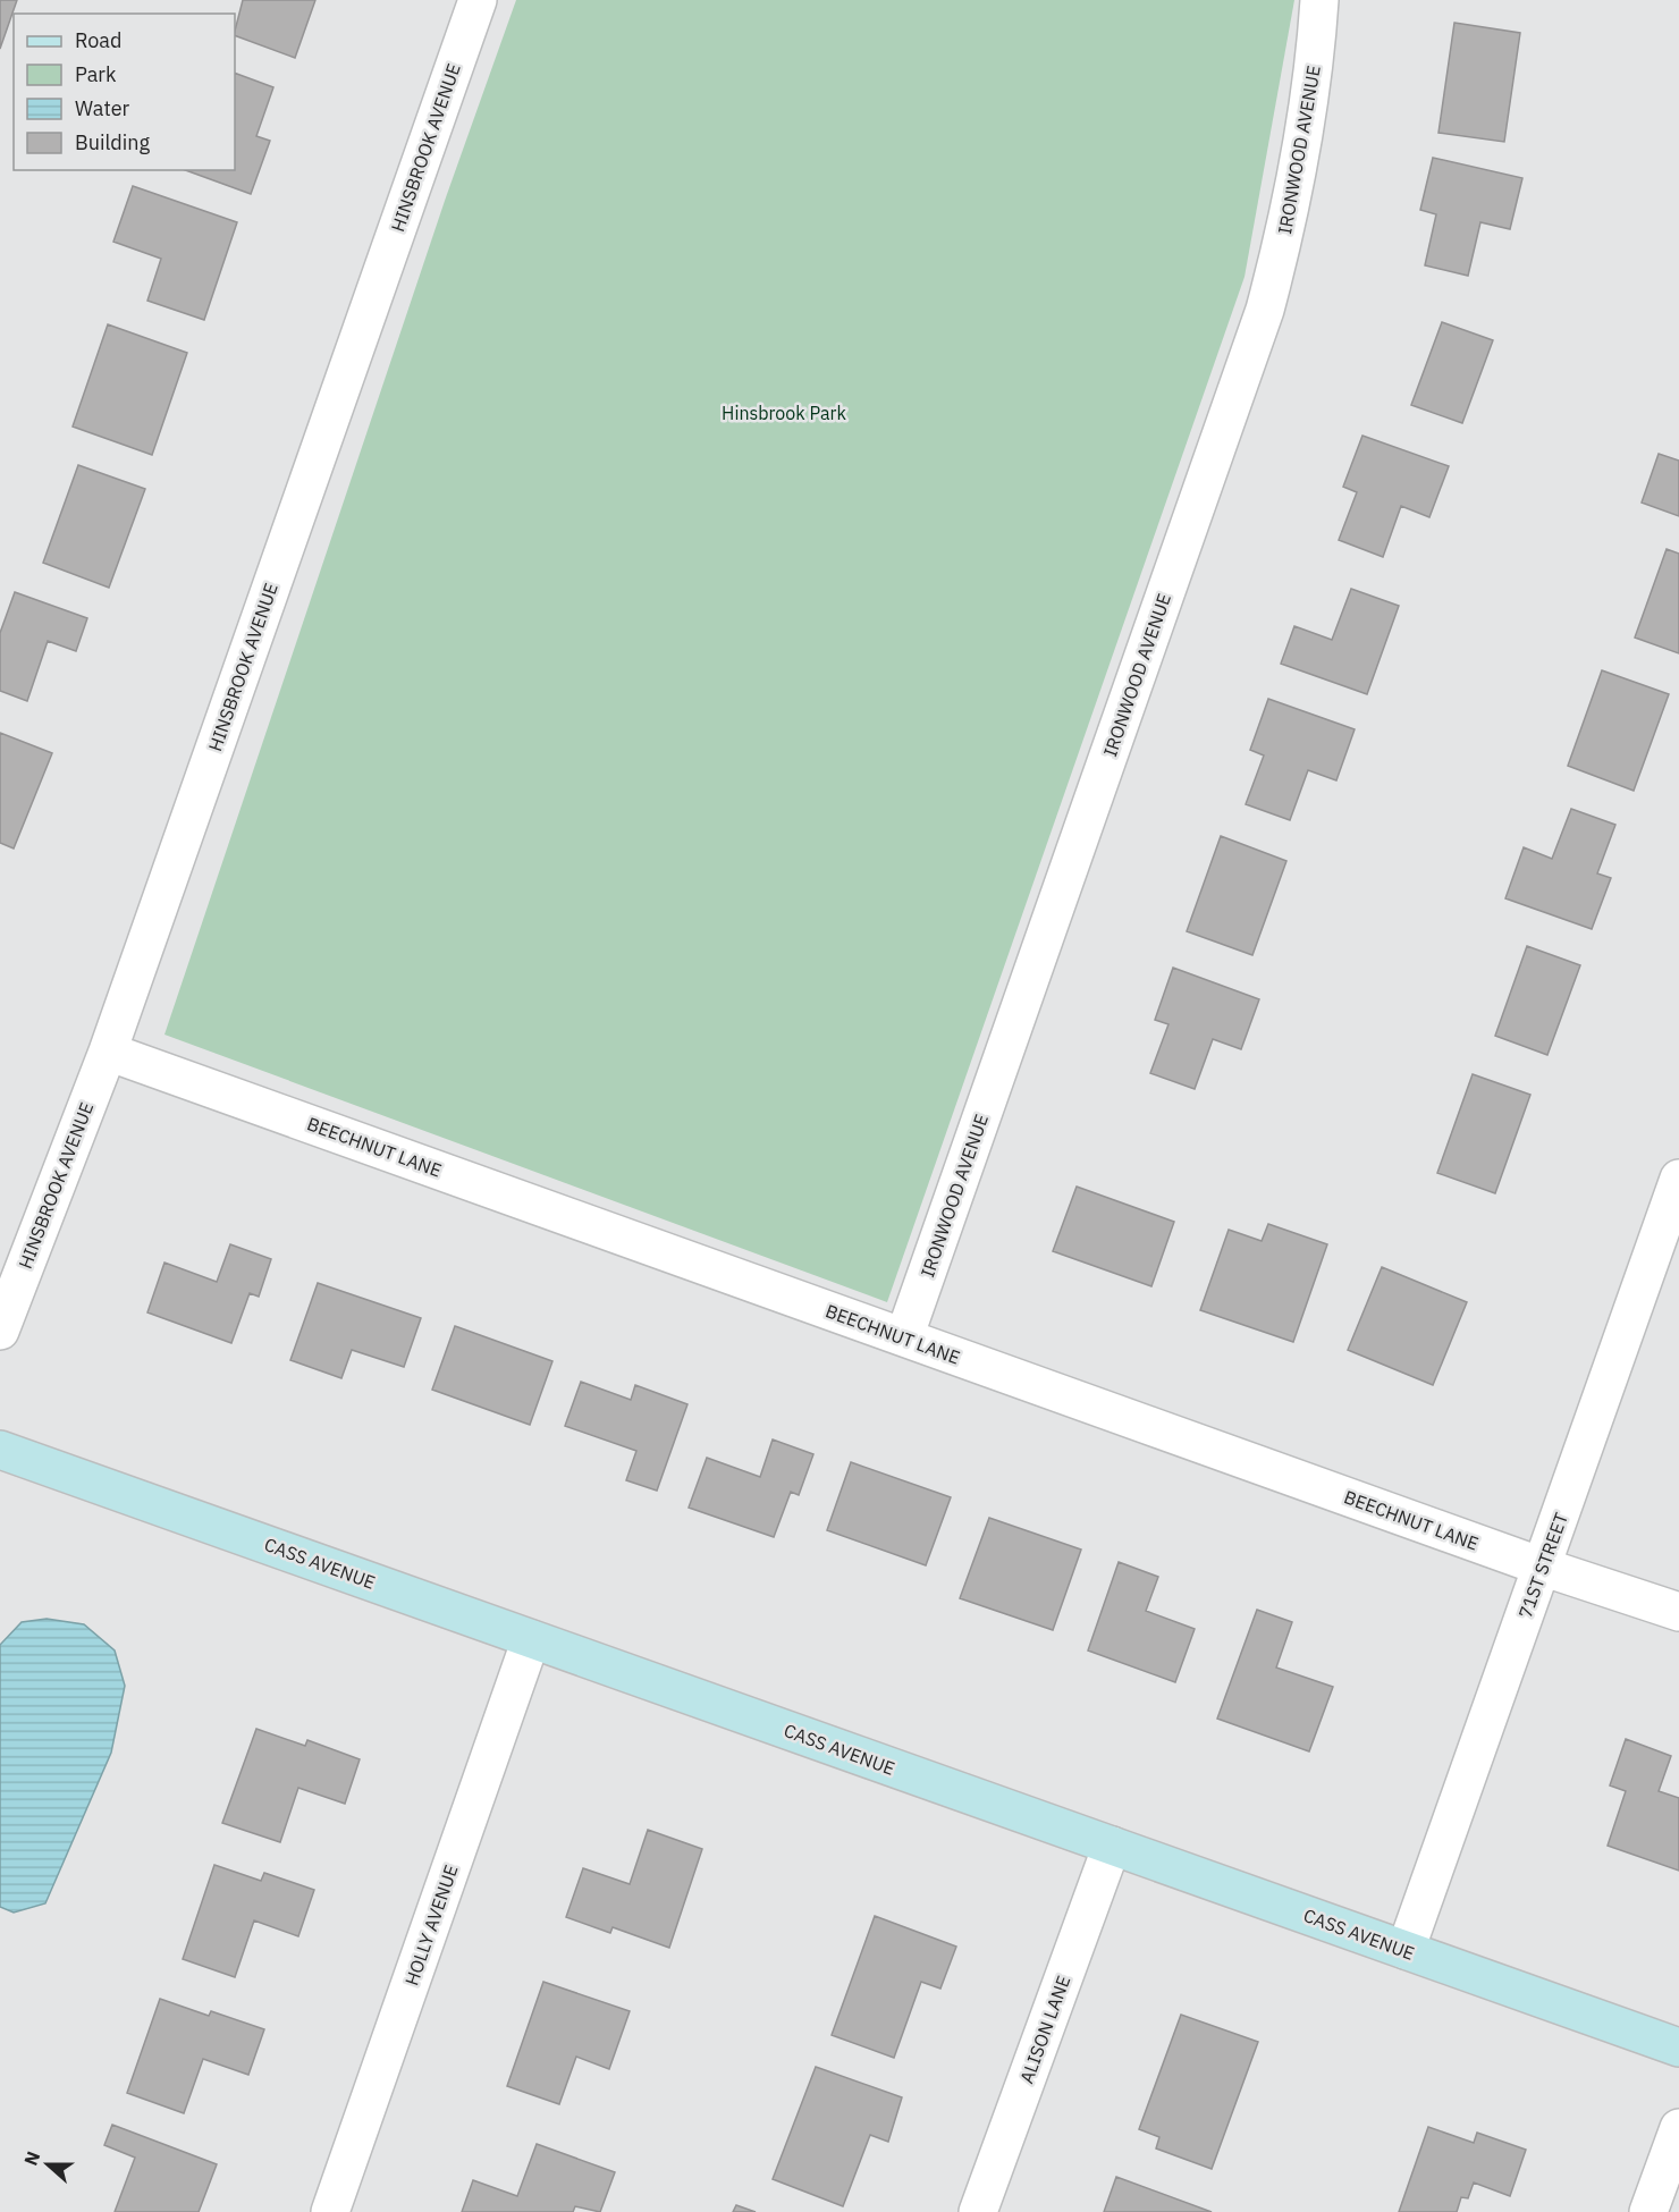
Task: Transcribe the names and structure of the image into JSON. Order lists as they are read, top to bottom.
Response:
{
  "streets": {
    "main road": ["CASS AVENUE"],
    "street": [
      "HINSBROOK AVENUE",
      "IRONWOOD AVENUE",
      "BEECHNUT LANE",
      "71ST STREET",
      "HOLLY AVENUE",
      "ALISON LANE"
    ]
  },
  "crossings": [
    ["HINSBROOK AVENUE", "BEECHNUT LANE"],
    ["IRONWOOD AVENUE", "BEECHNUT LANE"],
    ["BEECHNUT LANE", "71ST STREET"],
    ["CASS AVENUE", "71ST STREET"],
    ["CASS AVENUE", "HOLLY AVENUE"],
    ["CASS AVENUE", "ALISON LANE"]
  ],
  "parks": ["Hinsbrook Park"],
  "legend": [
    "Road",
    "Park",
    "Water",
    "Building"
  ],
  "north": "left"
}
